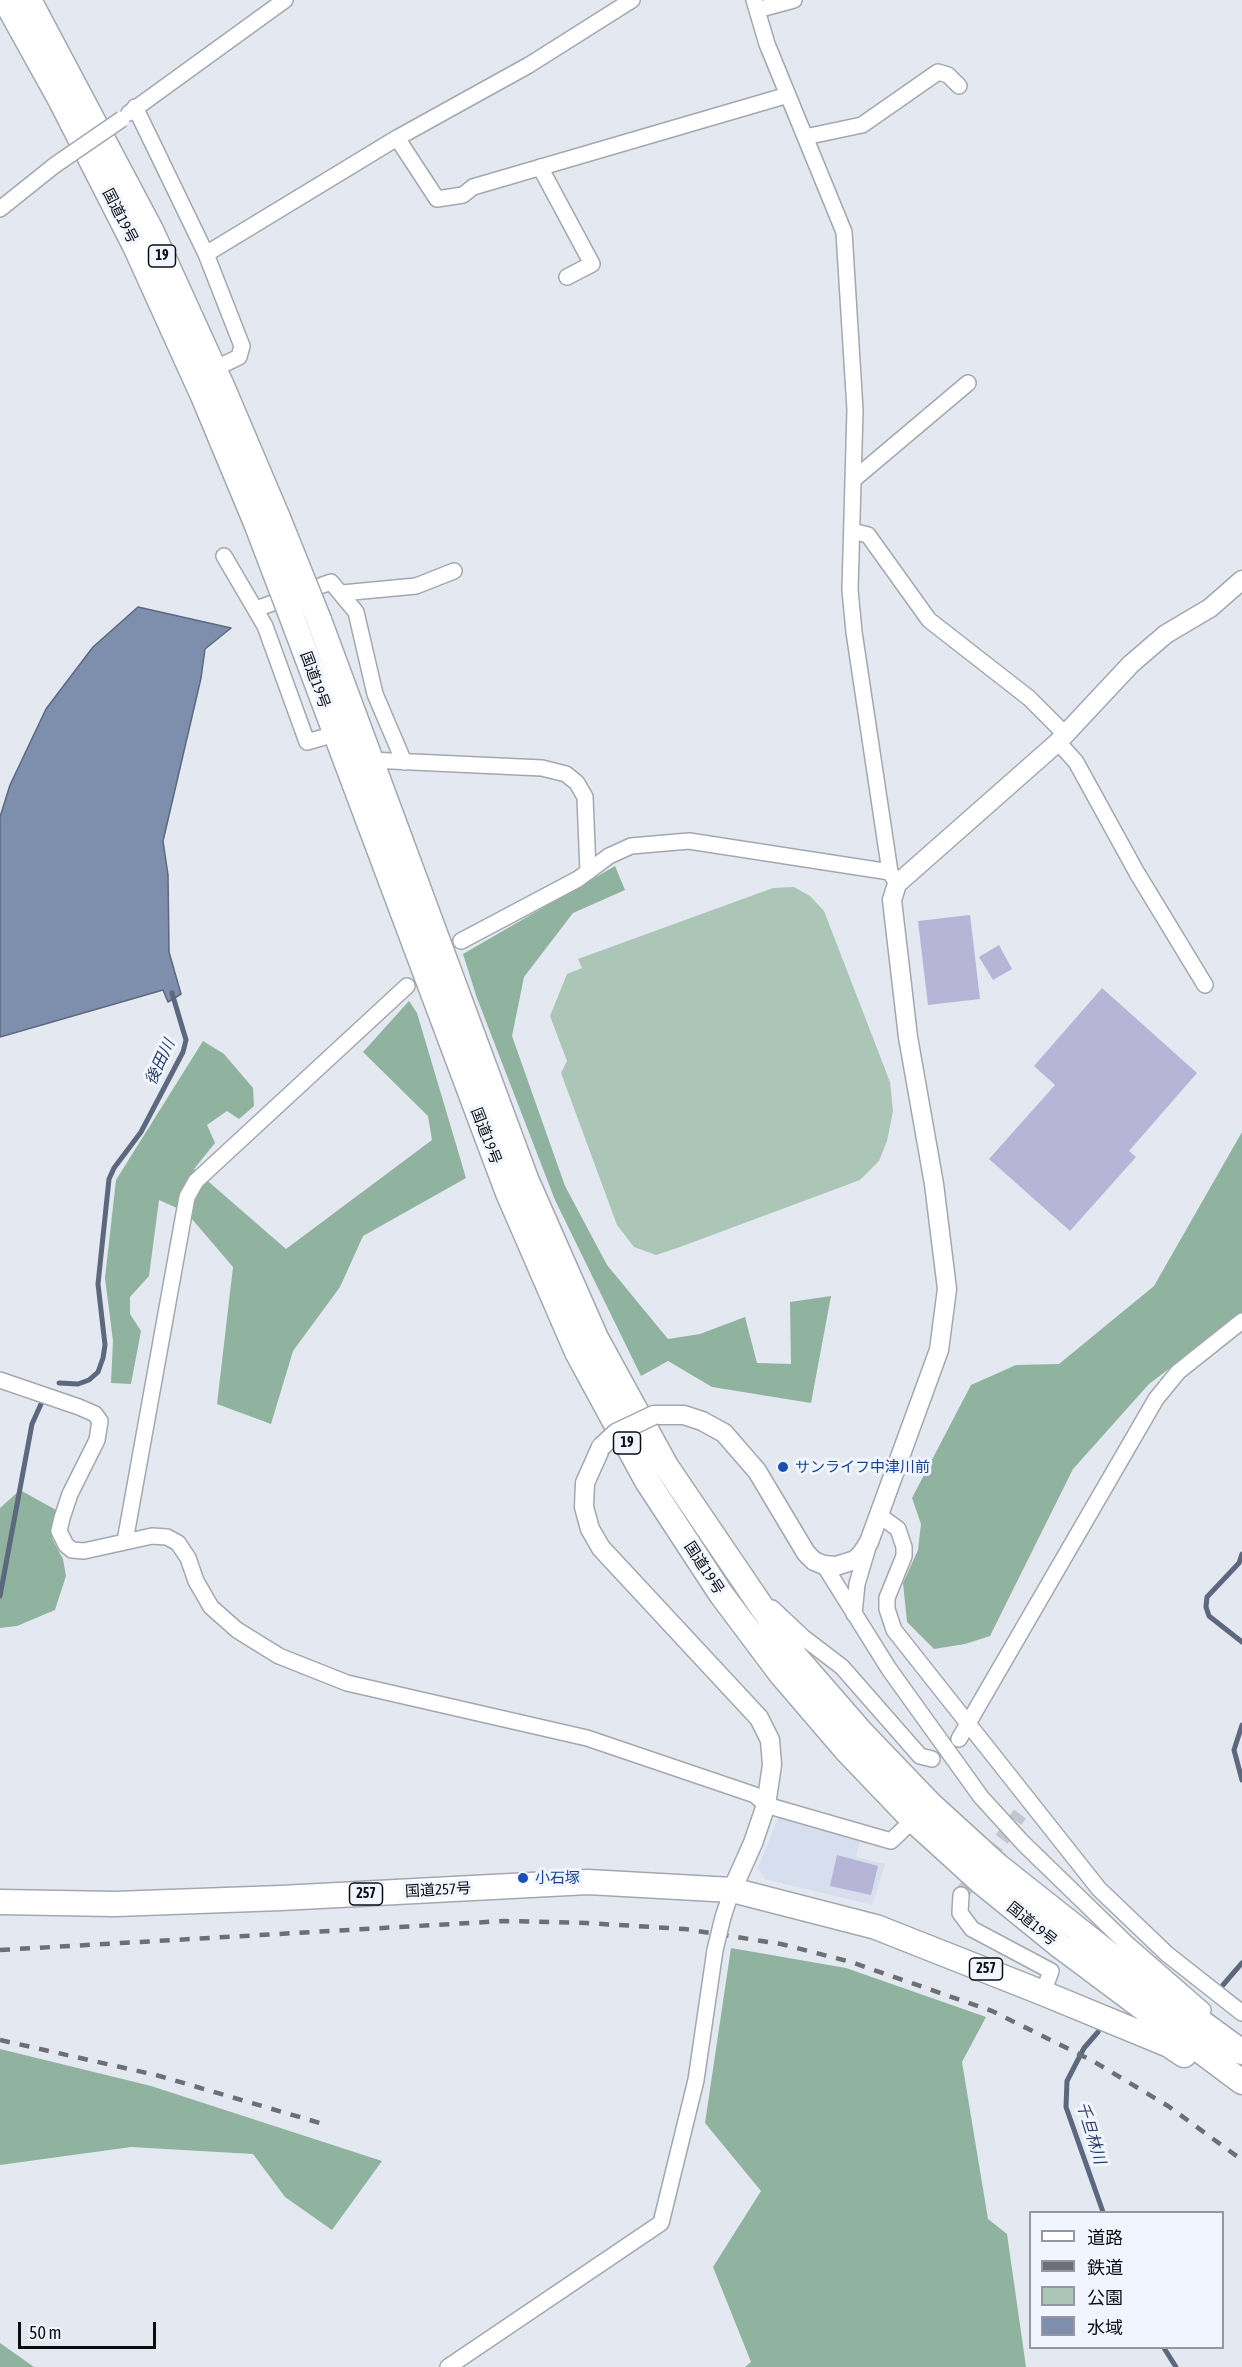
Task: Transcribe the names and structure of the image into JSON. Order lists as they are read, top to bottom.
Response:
{
  "streets": {
    "highway": [
      "国道19号",
      "19",
      "国道257号",
      "257"
    ]
  },
  "crossings": [
    ["国道19号", "257"],
    ["国道257号", "257"]
  ],
  "water": ["後田川", "千旦林川"],
  "places": ["サンライフ中津川前", "小石塚"],
  "legend": [
    "道路",
    "鉄道",
    "公園",
    "水域"
  ],
  "scale_bar": "50 m"
}
